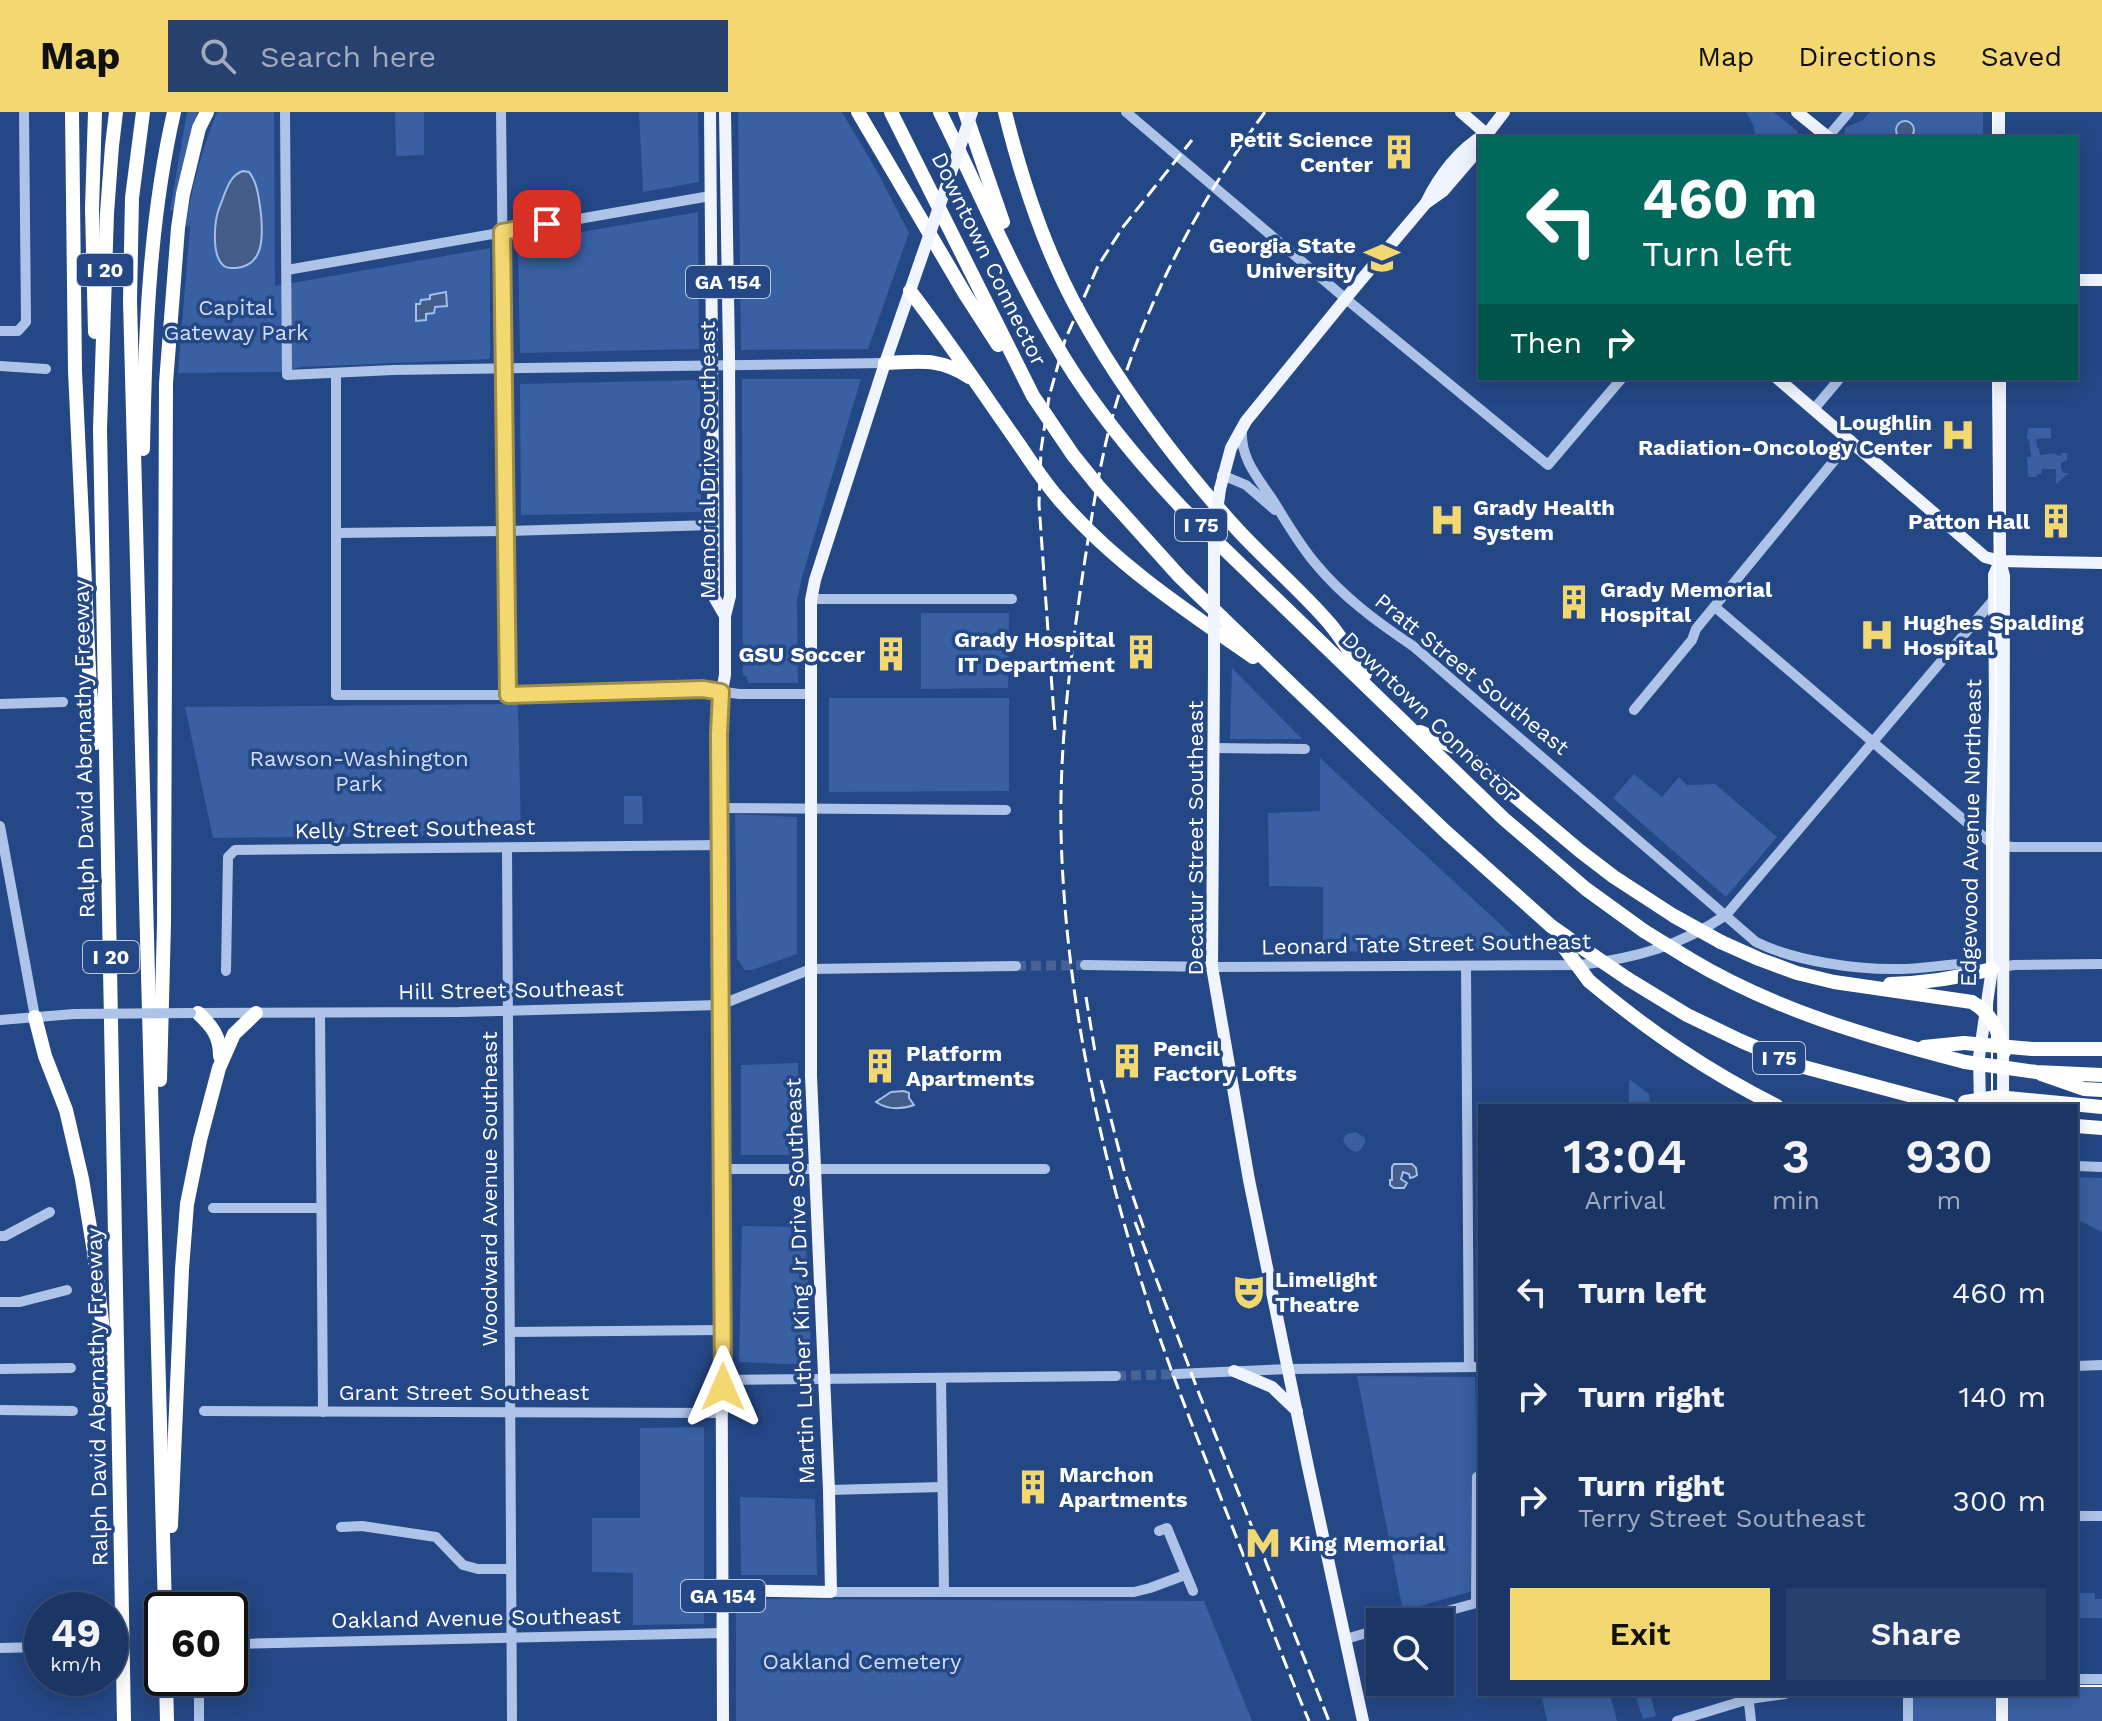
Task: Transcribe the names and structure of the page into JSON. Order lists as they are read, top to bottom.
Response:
{
  "streets": {
    "highway": [
      "Downtown Connector",
      "I 20",
      "I 75",
      "Ralph David Abernathy Freeway"
    ],
    "main road": [
      "GA 154",
      "Memorial Drive Southeast",
      "Edgewood Avenue Northeast",
      "Decatur Street Southeast",
      "Martin Luther King Jr Drive Southeast"
    ],
    "street": [
      "Pratt Street Southeast",
      "Kelly Street Southeast",
      "Leonard Tate Street Southeast",
      "Hill Street Southeast",
      "Woodward Avenue Southeast",
      "Grant Street Southeast",
      "Oakland Avenue Southeast"
    ]
  },
  "crossings": [
    ["Memorial Drive Southeast", "Kelly Street Southeast"],
    ["Memorial Drive Southeast", "Hill Street Southeast"],
    ["Memorial Drive Southeast", "Grant Street Southeast"],
    ["Memorial Drive Southeast", "Oakland Avenue Southeast"],
    ["Pratt Street Southeast", "Decatur Street Southeast"],
    ["Pratt Street Southeast", "Leonard Tate Street Southeast"],
    ["Kelly Street Southeast", "Woodward Avenue Southeast"],
    ["Edgewood Avenue Northeast", "Leonard Tate Street Southeast"],
    ["Decatur Street Southeast", "Leonard Tate Street Southeast"],
    ["Hill Street Southeast", "Woodward Avenue Southeast"],
    ["Hill Street Southeast", "Martin Luther King Jr Drive Southeast"],
    ["Woodward Avenue Southeast", "Grant Street Southeast"],
    ["Woodward Avenue Southeast", "Oakland Avenue Southeast"]
  ],
  "parks": ["Capital Gateway Park", "Rawson-Washington Park", "Oakland Cemetery"],
  "places": {
    "building": [
      "Petit Science Center",
      "Patton Hall",
      "Grady Memorial Hospital",
      "Grady Hospital IT Department",
      "GSU Soccer",
      "Pencil Factory Lofts",
      "Platform Apartments",
      "Marchon Apartments"
    ],
    "school or university": ["Georgia State University"],
    "hospital": ["Loughlin Radiation-Oncology Center", "Grady Health System", "Hughes Spalding Hospital"],
    "theatre": ["Limelight Theatre"],
    "metro station": ["King Memorial"]
  },
  "page": {
    "header": "Map",
    "search": "Search here",
    "nav": ["Map", "Directions", "Saved"],
    "turn": ["460 m", "Turn left"],
    "then": "Then",
    "eta": [
      "13:04",
      "Arrival",
      "3",
      "min",
      "930",
      "m"
    ],
    "list": [
      {
        "name": "Turn left",
        "value": "460 m"
      },
      {
        "name": "Turn right",
        "value": "140 m"
      },
      {
        "name": "Turn right",
        "note": "Terry Street Southeast",
        "value": "300 m"
      }
    ],
    "buttons": ["Exit", "Share"],
    "speed": "49 km/h",
    "limit": "60"
  }
}
